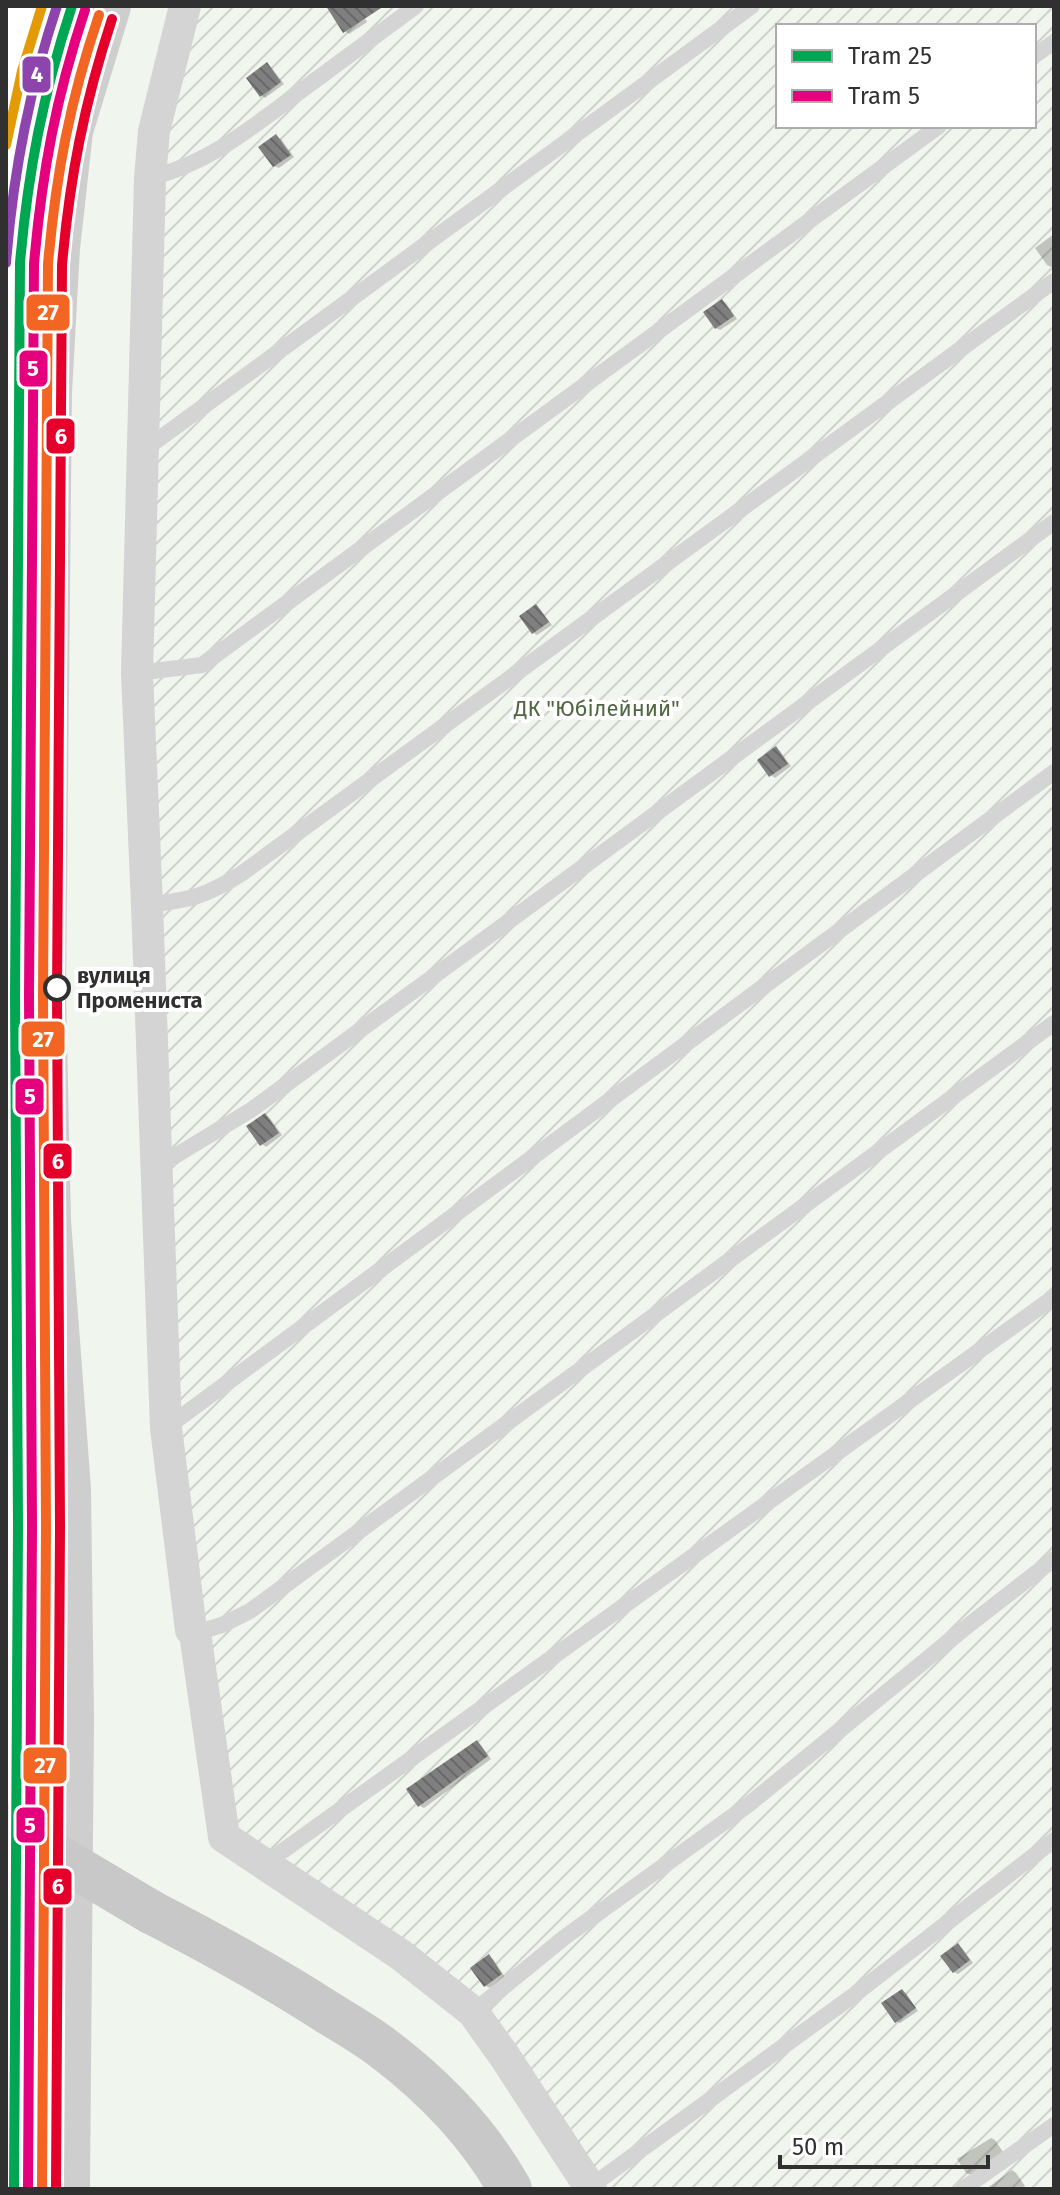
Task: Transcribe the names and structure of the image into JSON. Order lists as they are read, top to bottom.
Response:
{
  "parks": ["ДК \"Юбілейний\""],
  "places": ["вулиця Промениста"],
  "lines": [
    "tram line 25",
    "transit line 4",
    "tram line 5",
    "transit line 27",
    "transit line 6"
  ],
  "legend": ["Tram 25", "Tram 5"],
  "scale_bar": "50 m"
}
